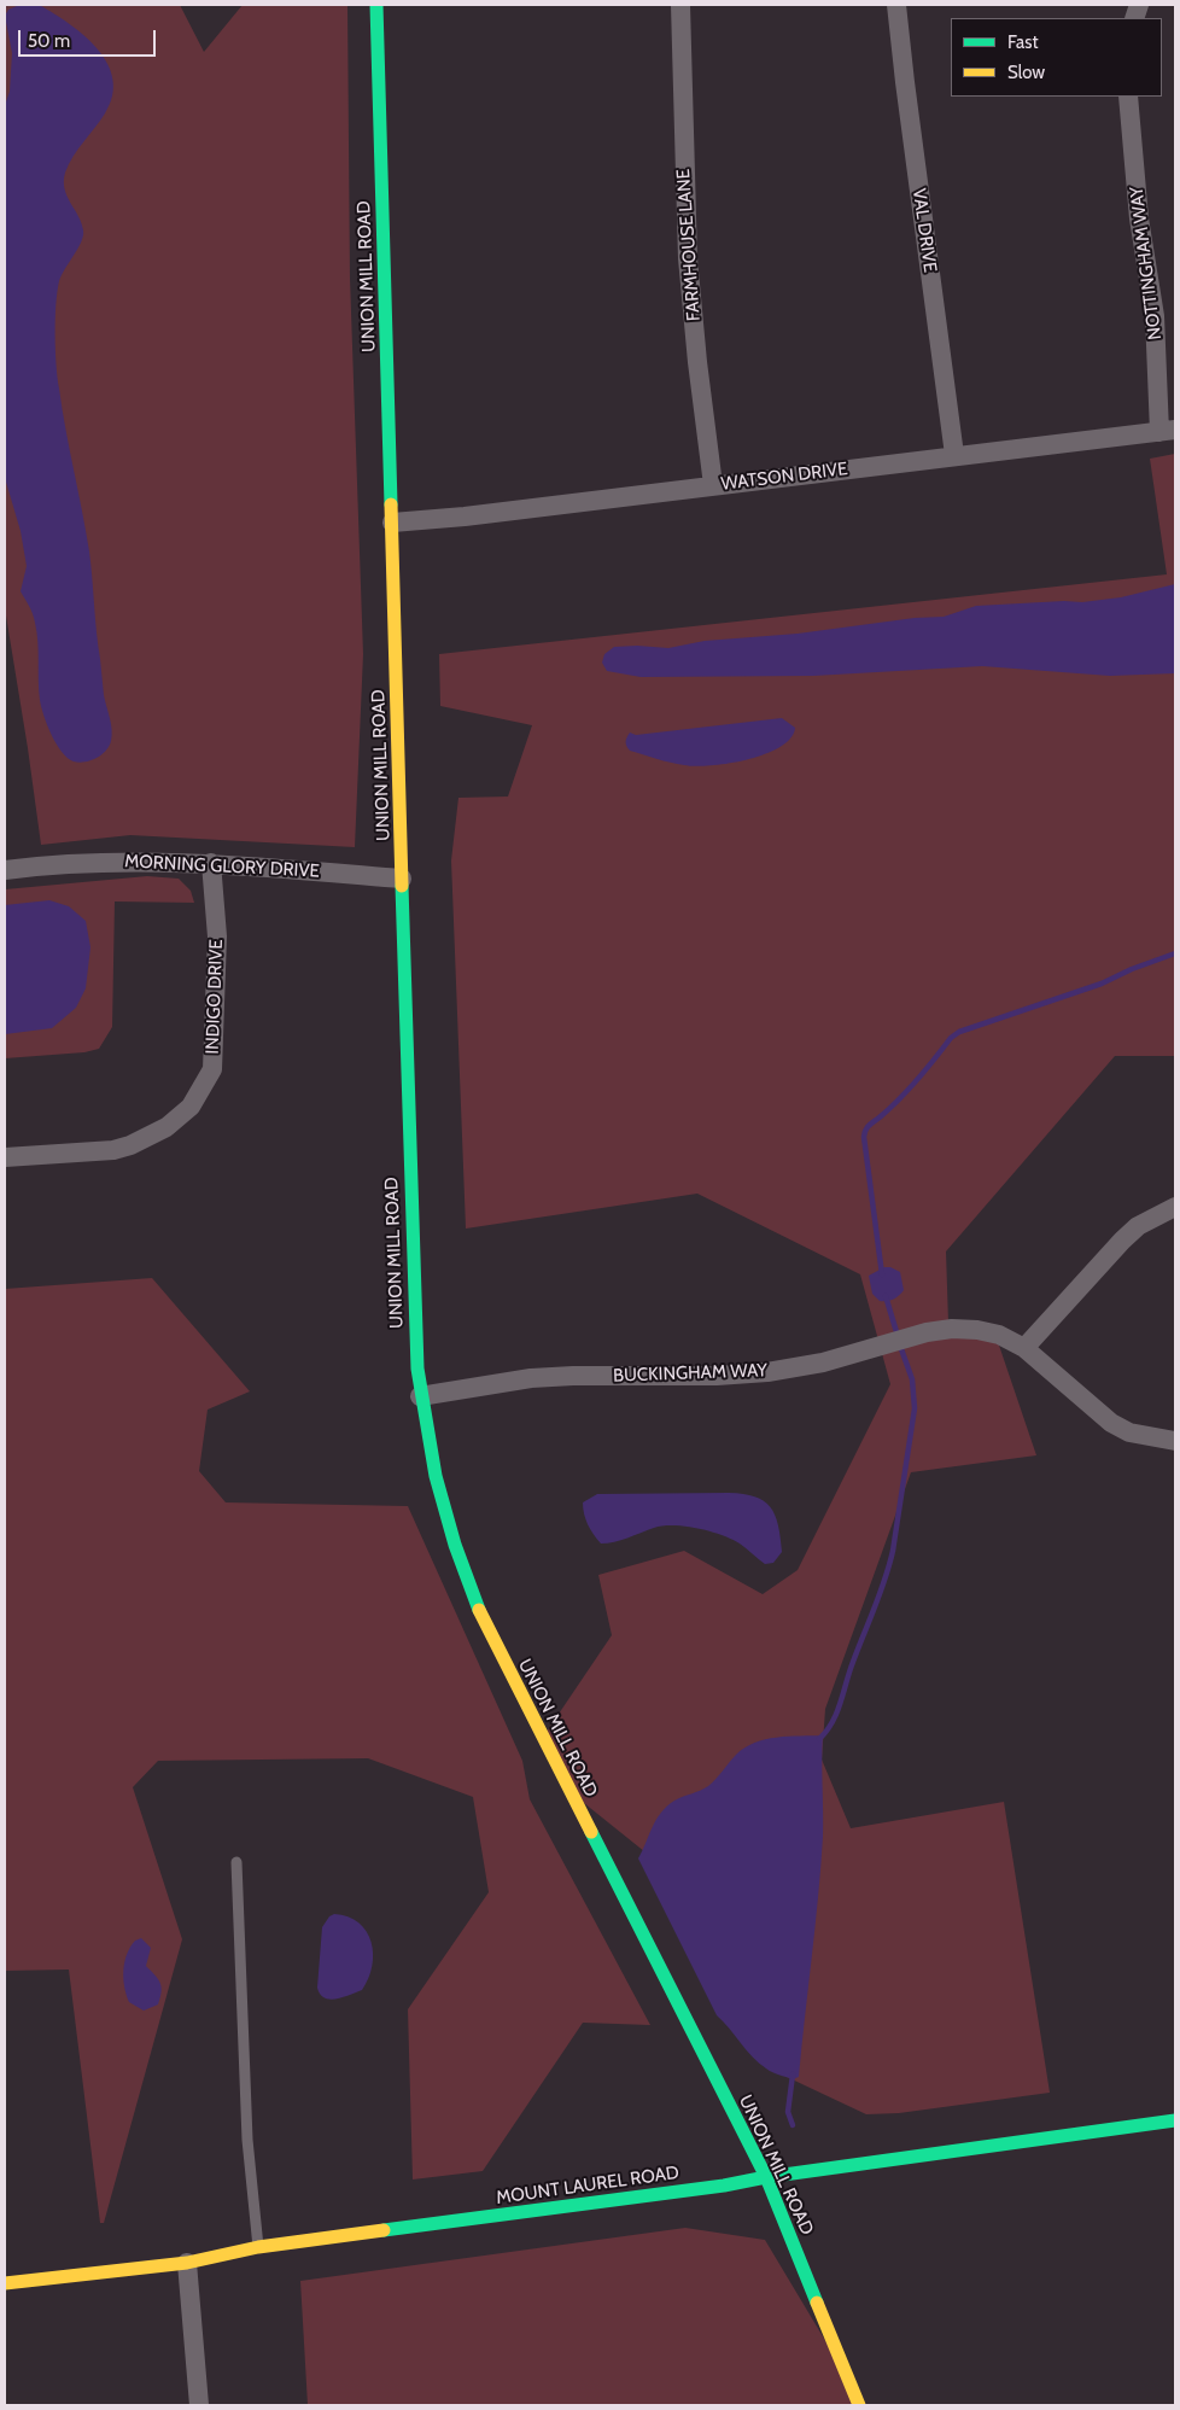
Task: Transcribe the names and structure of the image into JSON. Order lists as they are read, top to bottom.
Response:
{
  "streets": {
    "street": [
      "VAL DRIVE",
      "FARMHOUSE LANE",
      "NOTTINGHAM WAY",
      "UNION MILL ROAD",
      "WATSON DRIVE",
      "MORNING GLORY DRIVE",
      "INDIGO DRIVE",
      "BUCKINGHAM WAY",
      "MOUNT LAUREL ROAD"
    ]
  },
  "crossings": [
    ["VAL DRIVE", "WATSON DRIVE"],
    ["FARMHOUSE LANE", "WATSON DRIVE"],
    ["NOTTINGHAM WAY", "WATSON DRIVE"],
    ["UNION MILL ROAD", "WATSON DRIVE"],
    ["UNION MILL ROAD", "MORNING GLORY DRIVE"],
    ["UNION MILL ROAD", "BUCKINGHAM WAY"],
    ["UNION MILL ROAD", "MOUNT LAUREL ROAD"],
    ["MORNING GLORY DRIVE", "INDIGO DRIVE"]
  ],
  "legend": ["Fast", "Slow"],
  "scale_bar": "50 m"
}
